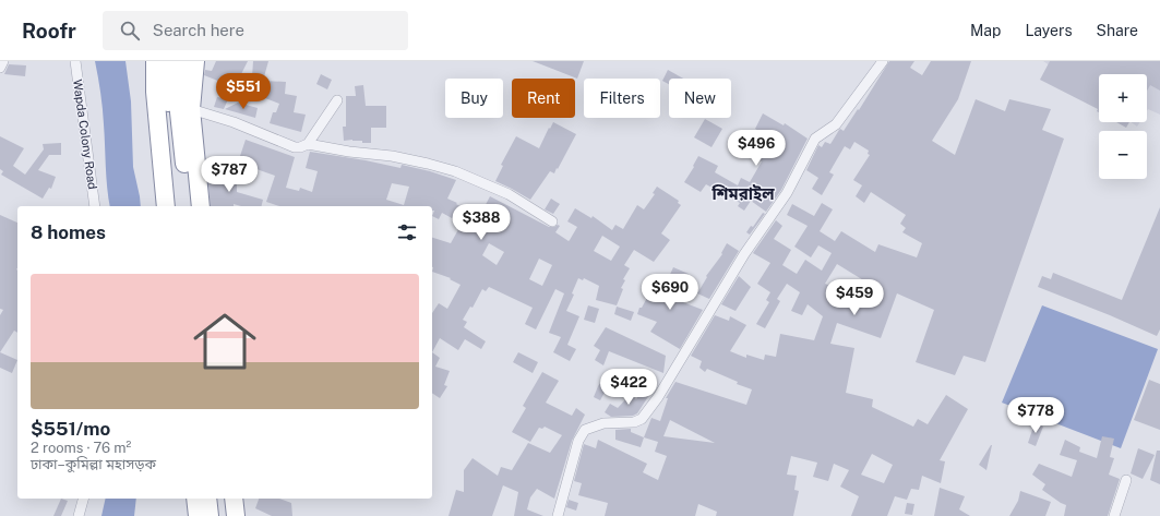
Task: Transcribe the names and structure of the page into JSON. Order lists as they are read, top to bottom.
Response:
{
  "streets": {
    "street": ["Wapda Colony Road"]
  },
  "districts": ["শিমরাইল"],
  "page": {
    "header": "Roofr",
    "search": "Search here",
    "nav": ["Map", "Layers", "Share"],
    "price": [
      "$551",
      "$496",
      "$787",
      "$388",
      "$690",
      "$459",
      "$422",
      "$778"
    ],
    "map_buttons": ["+", "−"],
    "chip": [
      "Buy",
      "Rent",
      "Filters",
      "New"
    ],
    "heading": "8 homes",
    "list": [
      {
        "name": "$551/mo",
        "note": "2 rooms · 76 m² · ঢাকা–কুমিল্লা মহাসড়ক"
      }
    ]
  }
}
